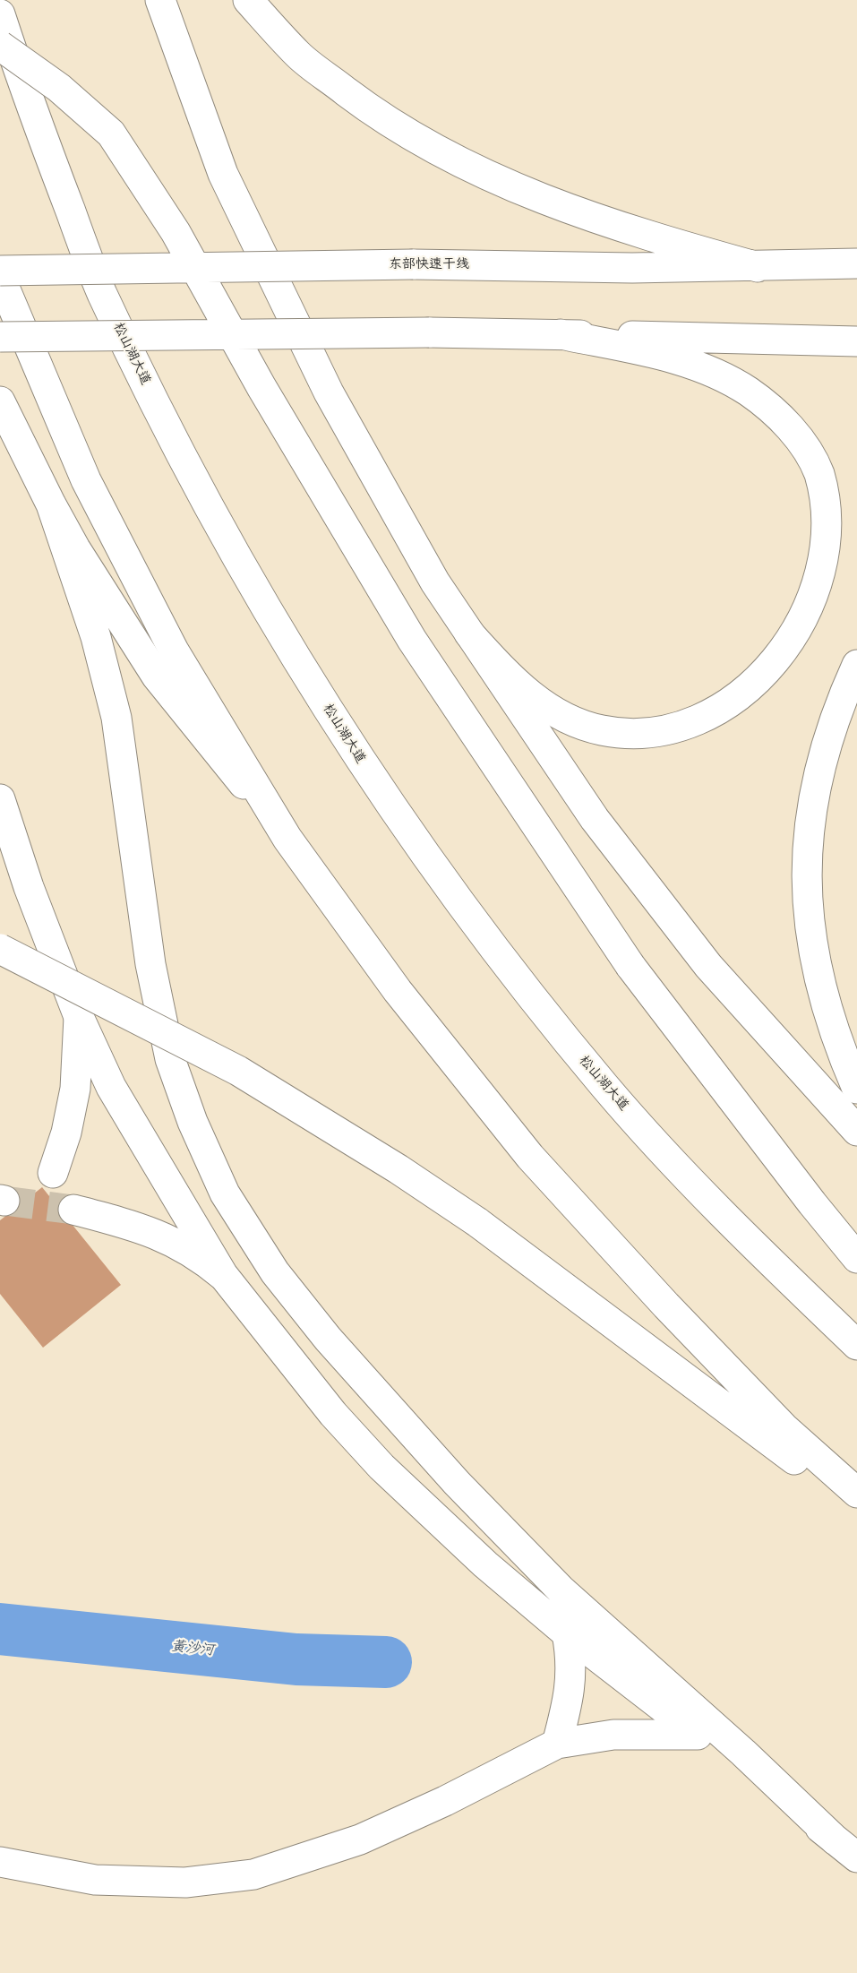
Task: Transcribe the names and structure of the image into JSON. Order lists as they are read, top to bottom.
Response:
{
  "streets": {
    "main road": ["东部快速干线", "松山湖大道"]
  },
  "water": ["黄沙河"]
}
